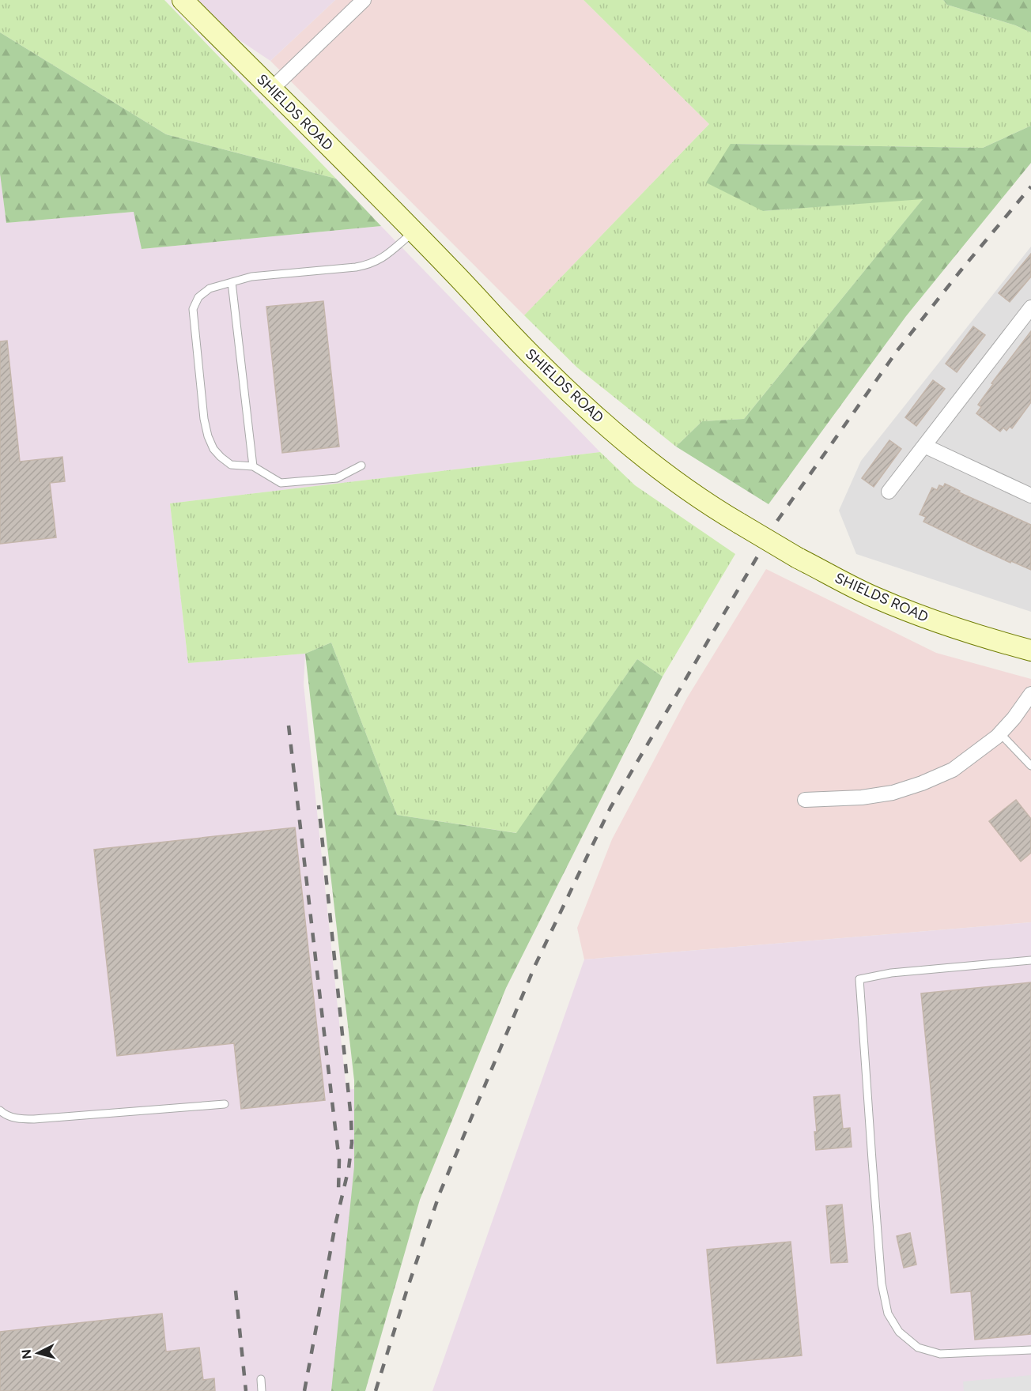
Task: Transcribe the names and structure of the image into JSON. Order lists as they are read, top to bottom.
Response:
{
  "streets": {
    "street": ["SHIELDS ROAD"]
  },
  "north": "left"
}
